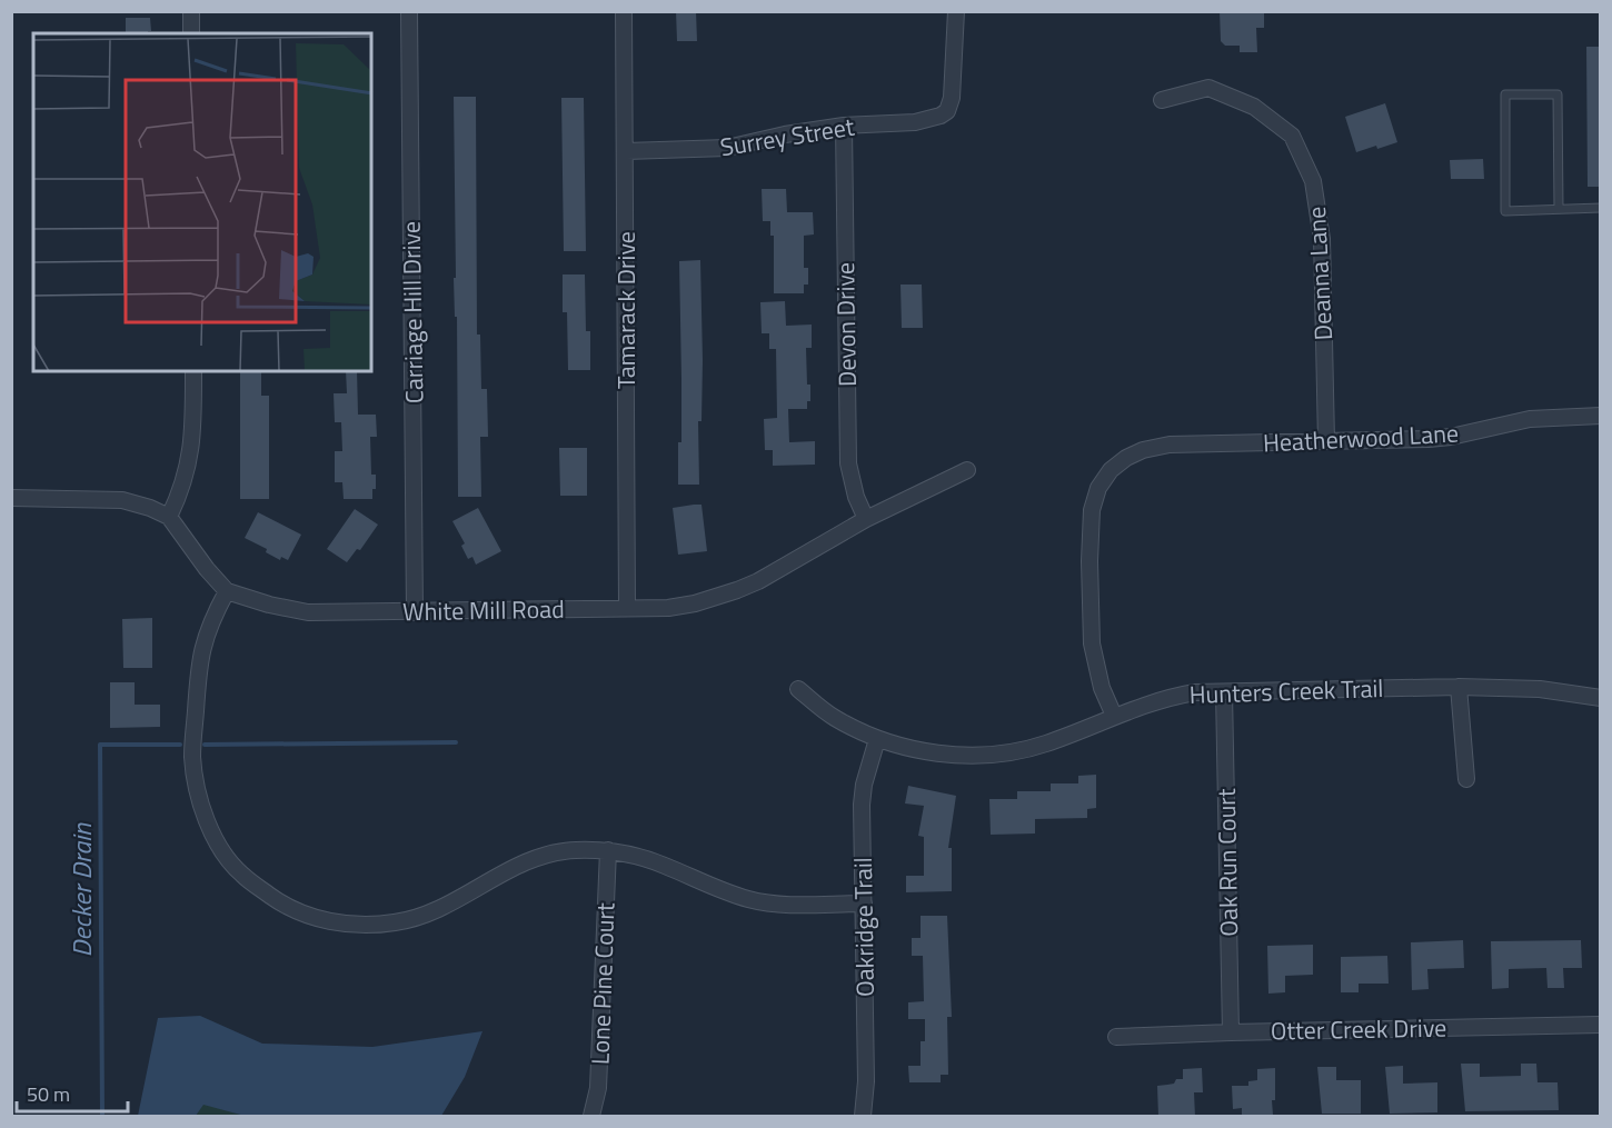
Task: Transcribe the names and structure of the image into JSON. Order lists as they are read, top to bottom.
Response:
{
  "streets": {
    "street": [
      "Surrey Street",
      "Deanna Lane",
      "Tamarack Drive",
      "Carriage Hill Drive",
      "Devon Drive",
      "Heatherwood Lane",
      "White Mill Road",
      "Hunters Creek Trail",
      "Oak Run Court",
      "Oakridge Trail",
      "Lone Pine Court",
      "Otter Creek Drive"
    ]
  },
  "crossings": [
    ["Surrey Street", "Tamarack Drive"],
    ["Surrey Street", "Devon Drive"],
    ["Deanna Lane", "Heatherwood Lane"],
    ["Tamarack Drive", "White Mill Road"],
    ["Carriage Hill Drive", "White Mill Road"],
    ["Devon Drive", "White Mill Road"],
    ["Heatherwood Lane", "Hunters Creek Trail"],
    ["Hunters Creek Trail", "Oak Run Court"],
    ["Hunters Creek Trail", "Oakridge Trail"],
    ["Oak Run Court", "Otter Creek Drive"]
  ],
  "water": ["Decker Drain"],
  "scale_bar": "50 m"
}
